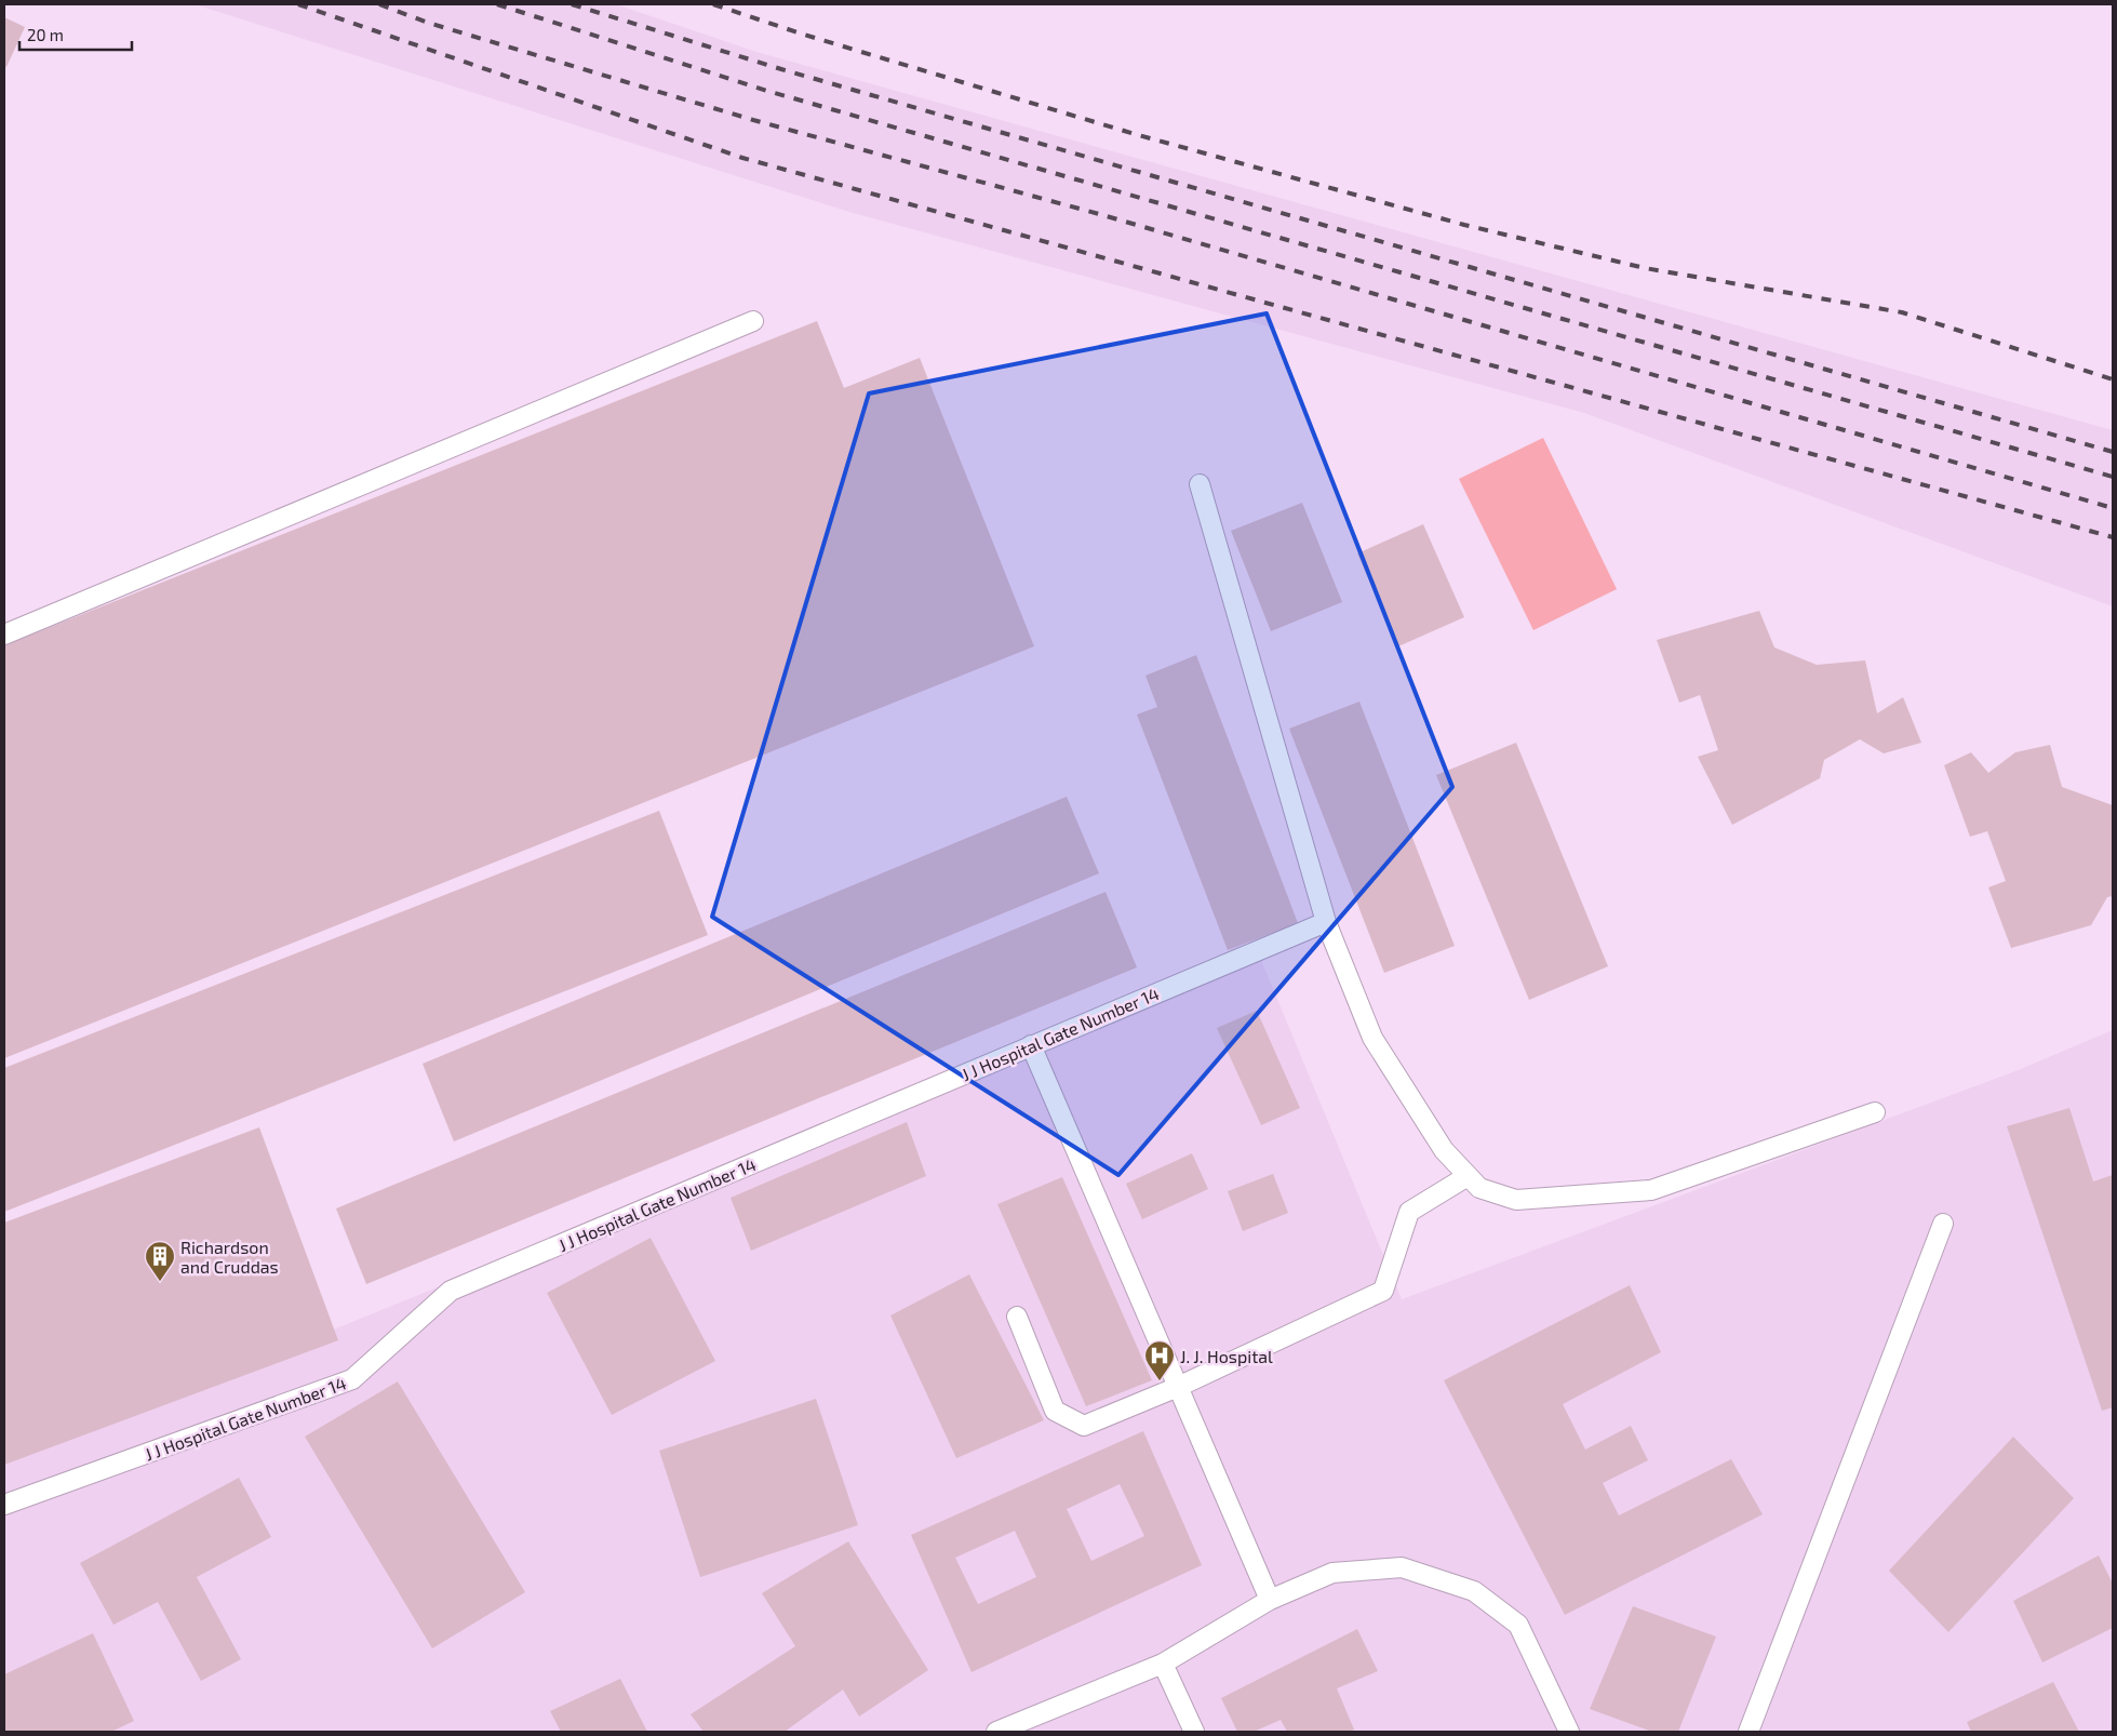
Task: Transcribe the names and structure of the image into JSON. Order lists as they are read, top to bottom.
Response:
{
  "streets": {
    "lane": ["J J Hospital Gate Number 14"]
  },
  "places": {
    "building": ["Richardson and Cruddas"],
    "hospital": ["J. J. Hospital"]
  },
  "scale_bar": "20 m"
}
